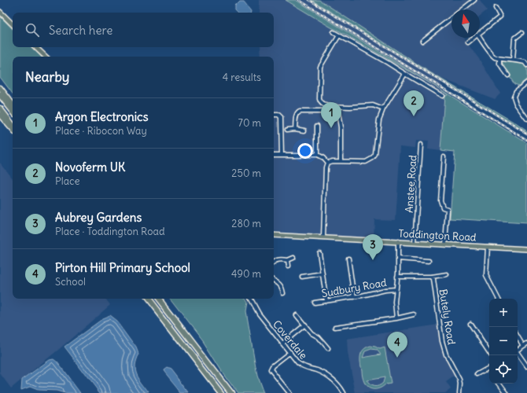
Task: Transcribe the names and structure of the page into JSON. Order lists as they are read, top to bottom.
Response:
{
  "streets": {
    "main road": ["Toddington Road"],
    "street": [
      "Anstee Road",
      "Sudbury Road",
      "Butely Road",
      "Coverdale"
    ]
  },
  "crossings": [
    ["Anstee Road", "Toddington Road"]
  ],
  "north": "top",
  "page": {
    "search": "Search here",
    "heading": ["Nearby", "4 results"],
    "pins": [
      "2",
      "1",
      "3",
      "4"
    ],
    "list": [
      {
        "mark": "1",
        "name": "Argon Electronics",
        "note": "Place · Ribocon Way",
        "value": "70 m"
      },
      {
        "mark": "2",
        "name": "Novoferm UK",
        "note": "Place",
        "value": "250 m"
      },
      {
        "mark": "3",
        "name": "Aubrey Gardens",
        "note": "Place · Toddington Road",
        "value": "280 m"
      },
      {
        "mark": "4",
        "name": "Pirton Hill Primary School",
        "note": "School",
        "value": "490 m"
      }
    ],
    "map_buttons": ["+", "−"]
  }
}
